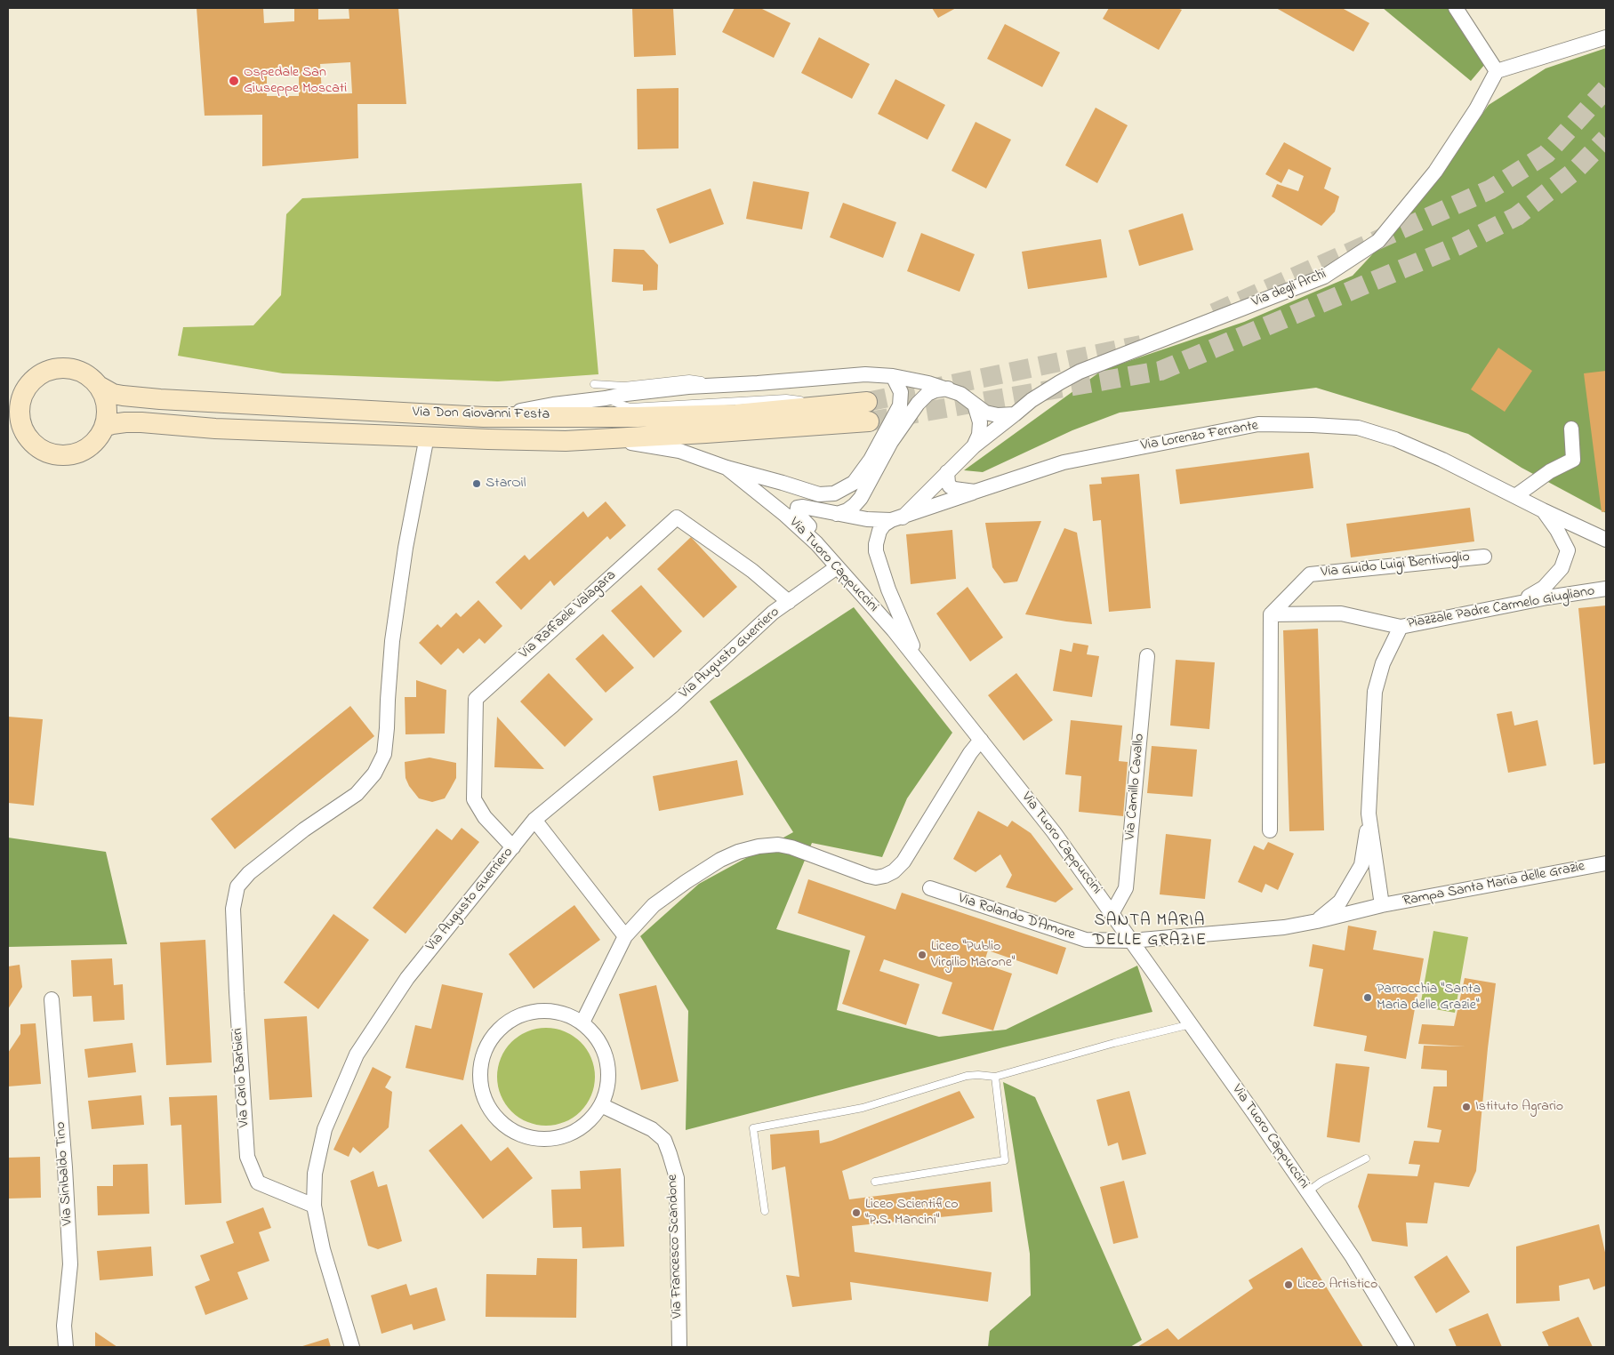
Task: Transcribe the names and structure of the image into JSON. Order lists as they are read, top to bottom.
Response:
{
  "streets": {
    "main road": ["Via Don Giovanni Festa"],
    "street": [
      "Via degli Archi",
      "Via Lorenzo Ferrante",
      "Via Tuoro Cappuccini",
      "Via Guido Luigi Bentivoglio",
      "Piazzale Padre Carmelo Giugliano",
      "Via Raffaele Valagara",
      "Via Augusto Guerriero",
      "Via Camillo Cavallo",
      "Rampa Santa Maria delle Grazie",
      "Via Rolando D'Amore",
      "Via Carlo Barbieri",
      "Via Sinibaldo Tino",
      "Via Francesco Scandone"
    ]
  },
  "crossings": [
    ["Via degli Archi", "Via Lorenzo Ferrante"],
    ["Via degli Archi", "Via Tuoro Cappuccini"],
    ["Via Don Giovanni Festa", "Via Carlo Barbieri"],
    ["Via Tuoro Cappuccini", "Via Augusto Guerriero"],
    ["Via Tuoro Cappuccini", "Via Camillo Cavallo"],
    ["Via Tuoro Cappuccini", "Via Rolando D'Amore"],
    ["Piazzale Padre Carmelo Giugliano", "Rampa Santa Maria delle Grazie"],
    ["Piazzale Padre Carmelo Giugliano", "Via Rolando D'Amore"],
    ["Via Raffaele Valagara", "Via Augusto Guerriero"],
    ["Via Augusto Guerriero", "Via Carlo Barbieri"],
    ["Rampa Santa Maria delle Grazie", "Via Rolando D'Amore"]
  ],
  "districts": ["SANTA MARIA DELLE GRAZIE"],
  "places": [
    "Ospedale San Giuseppe Moscati",
    "StarOil",
    "Liceo \"Publio Virgilio Marone\"",
    "Parrocchia \"Santa Maria delle Grazie\"",
    "Istituto Agrario",
    "Liceo Scientifico \"P.S. Mancini\"",
    "Liceo Artistico"
  ]
}
